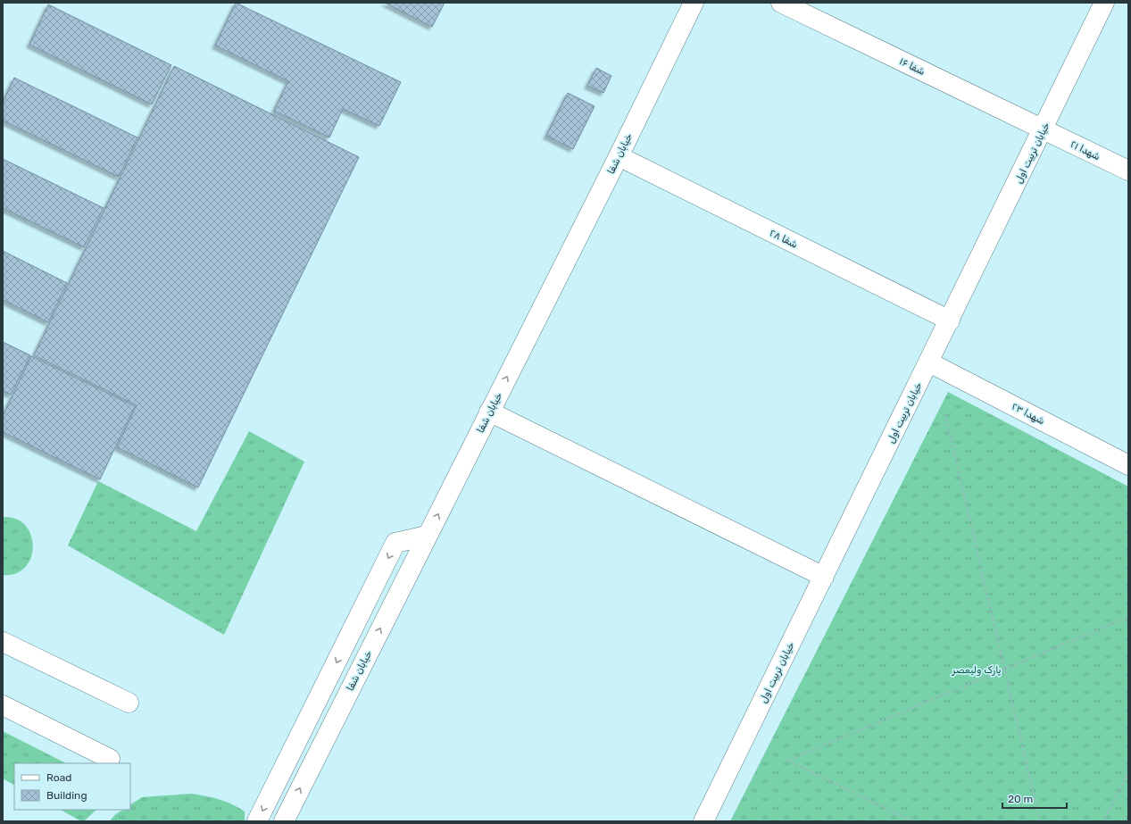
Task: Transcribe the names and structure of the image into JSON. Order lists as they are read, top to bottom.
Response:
{
  "streets": {
    "street": [
      "شفا ۱۶",
      "شهدا ۲۱",
      "خیابان تربیت اول",
      "خیابان شفا",
      "شفا ۲۸",
      "شهدا ۲۳"
    ]
  },
  "crossings": [
    ["شفا ۱۶", "شهدا ۲۱"],
    ["شفا ۱۶", "خیابان تربیت اول"],
    ["شهدا ۲۱", "خیابان تربیت اول"],
    ["خیابان تربیت اول", "شفا ۲۸"],
    ["خیابان تربیت اول", "شهدا ۲۳"],
    ["خیابان شفا", "شفا ۲۸"]
  ],
  "parks": ["پارک ولیعصر"],
  "legend": ["Road", "Building"],
  "scale_bar": "20 m"
}
